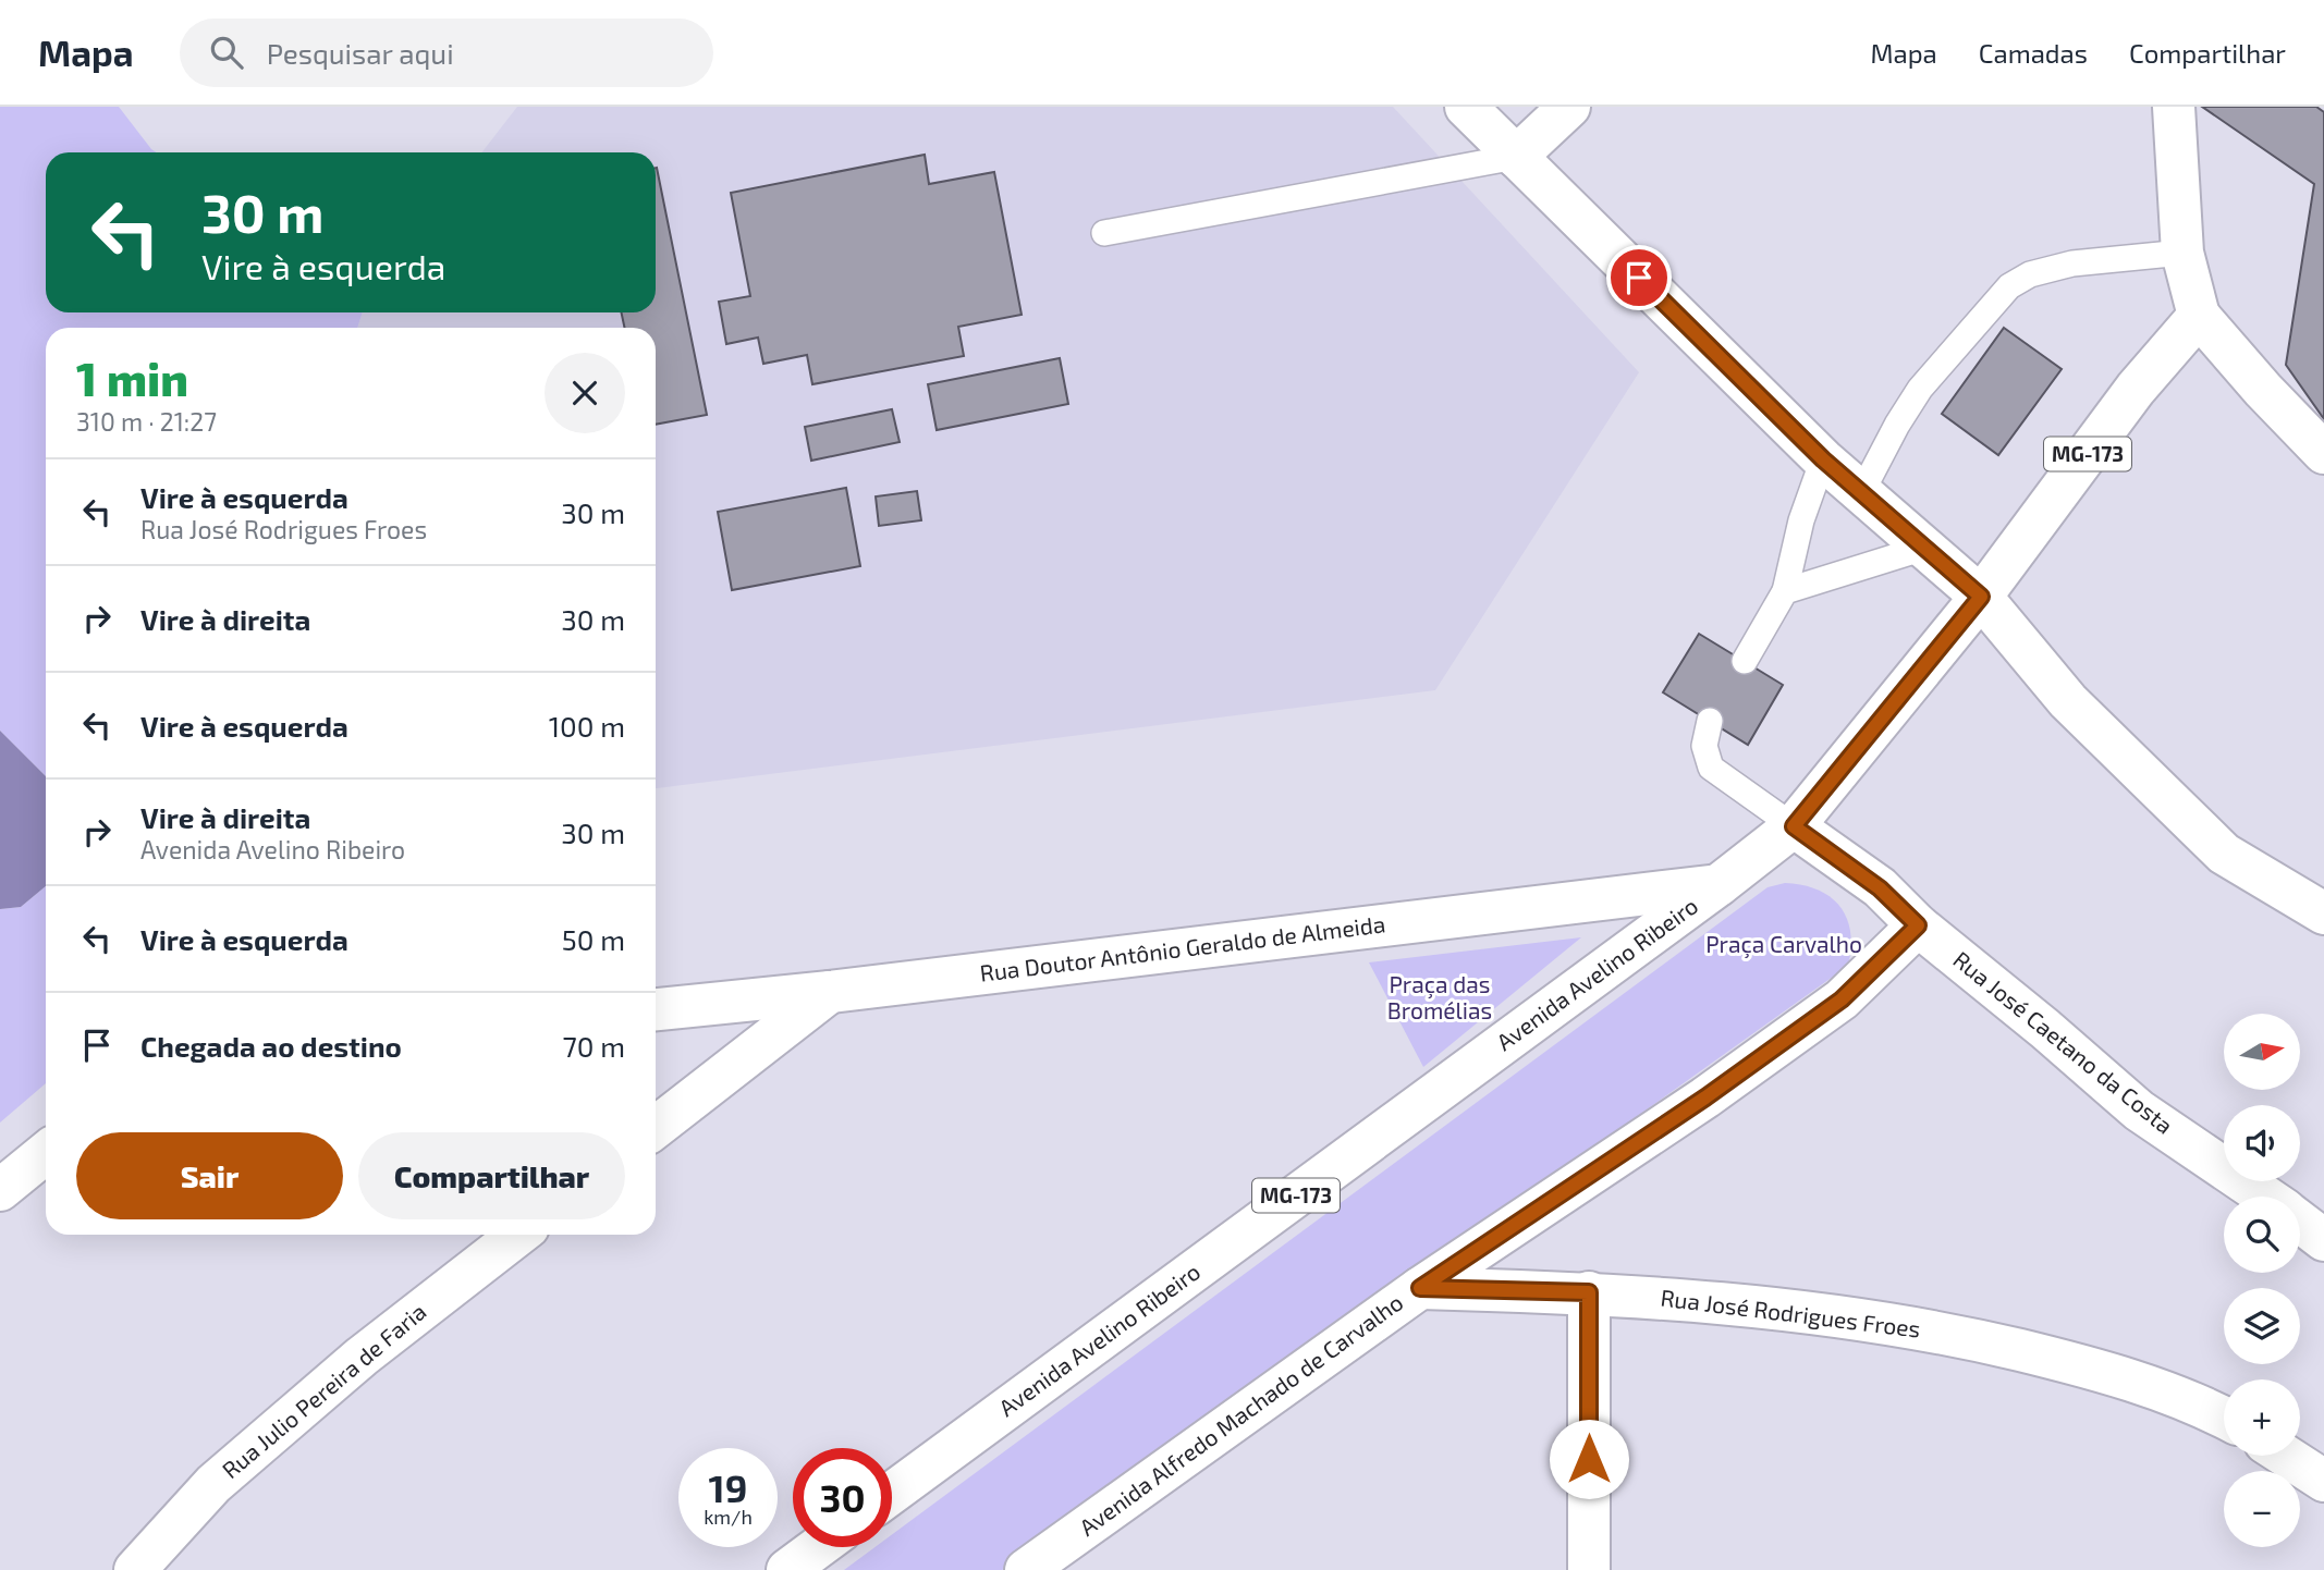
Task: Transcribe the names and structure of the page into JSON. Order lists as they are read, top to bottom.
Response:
{
  "streets": {
    "main road": [
      "MG-173",
      "Rua Doutor Antônio Geraldo de Almeida",
      "Avenida Avelino Ribeiro",
      "Rua José Caetano da Costa",
      "Rua José Rodrigues Froes",
      "Rua Julio Pereira de Faria",
      "Avenida Alfredo Machado de Carvalho"
    ]
  },
  "crossings": [
    ["Rua Doutor Antônio Geraldo de Almeida", "Avenida Avelino Ribeiro"],
    ["Rua José Caetano da Costa", "Avenida Alfredo Machado de Carvalho"],
    ["Rua José Rodrigues Froes", "Avenida Alfredo Machado de Carvalho"]
  ],
  "parks": ["Praça Carvalho", "Praça das Bromélias"],
  "north": "right",
  "page": {
    "header": "Mapa",
    "search": "Pesquisar aqui",
    "nav": ["Mapa", "Camadas", "Compartilhar"],
    "turn": ["30 m", "Vire à esquerda"],
    "heading": ["1 min", "310 m · 21:27"],
    "list": [
      {
        "name": "Vire à esquerda",
        "note": "Rua José Rodrigues Froes",
        "value": "30 m"
      },
      {
        "name": "Vire à direita",
        "value": "30 m"
      },
      {
        "name": "Vire à esquerda",
        "value": "100 m"
      },
      {
        "name": "Vire à direita",
        "note": "Avenida Avelino Ribeiro",
        "value": "30 m"
      },
      {
        "name": "Vire à esquerda",
        "value": "50 m"
      },
      {
        "name": "Chegada ao destino",
        "value": "70 m"
      }
    ],
    "map_buttons": ["+", "−"],
    "buttons": ["Sair", "Compartilhar"],
    "speed": "19 km/h",
    "limit": "30"
  }
}
